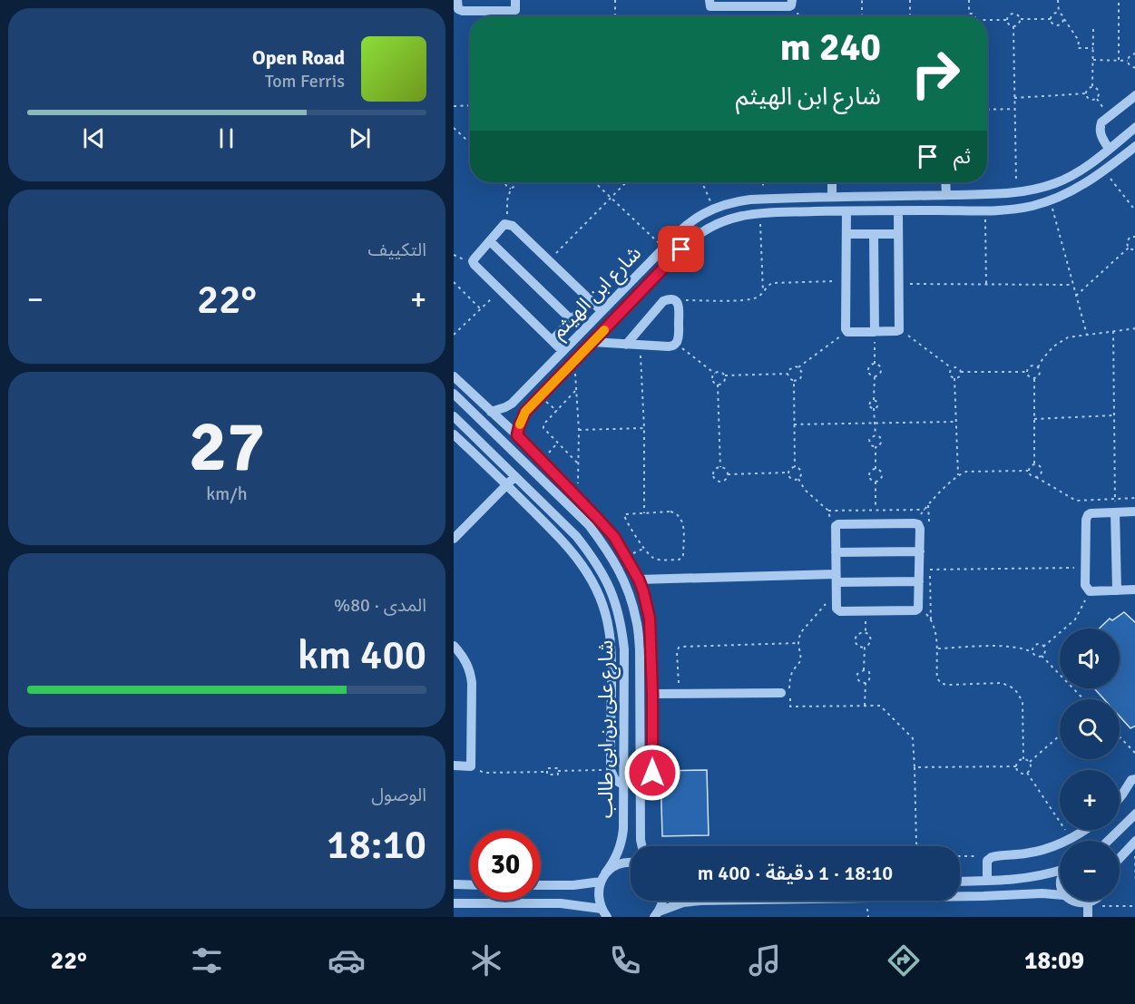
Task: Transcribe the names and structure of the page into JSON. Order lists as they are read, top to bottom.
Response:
{
  "streets": {
    "street": ["شارع ابن الهيثم", "شارع على بن ابى طالب"]
  },
  "page": {
    "turn": ["240 m", "شارع ابن الهيثم"],
    "song": ["Open Road", "Tom Ferris"],
    "then": "ثم",
    "tile": [
      "التكييف",
      ["27", "km/h"],
      ["المدى · 80%", "400 km"],
      ["الوصول", "18:10"]
    ],
    "heat": ["−", "22°", "+"],
    "map_buttons": ["+", "−"],
    "limit": "30",
    "trip": "18:10 · 1 دقيقة · 400 m",
    "tabs": ["18:09", "22°"]
  }
}
